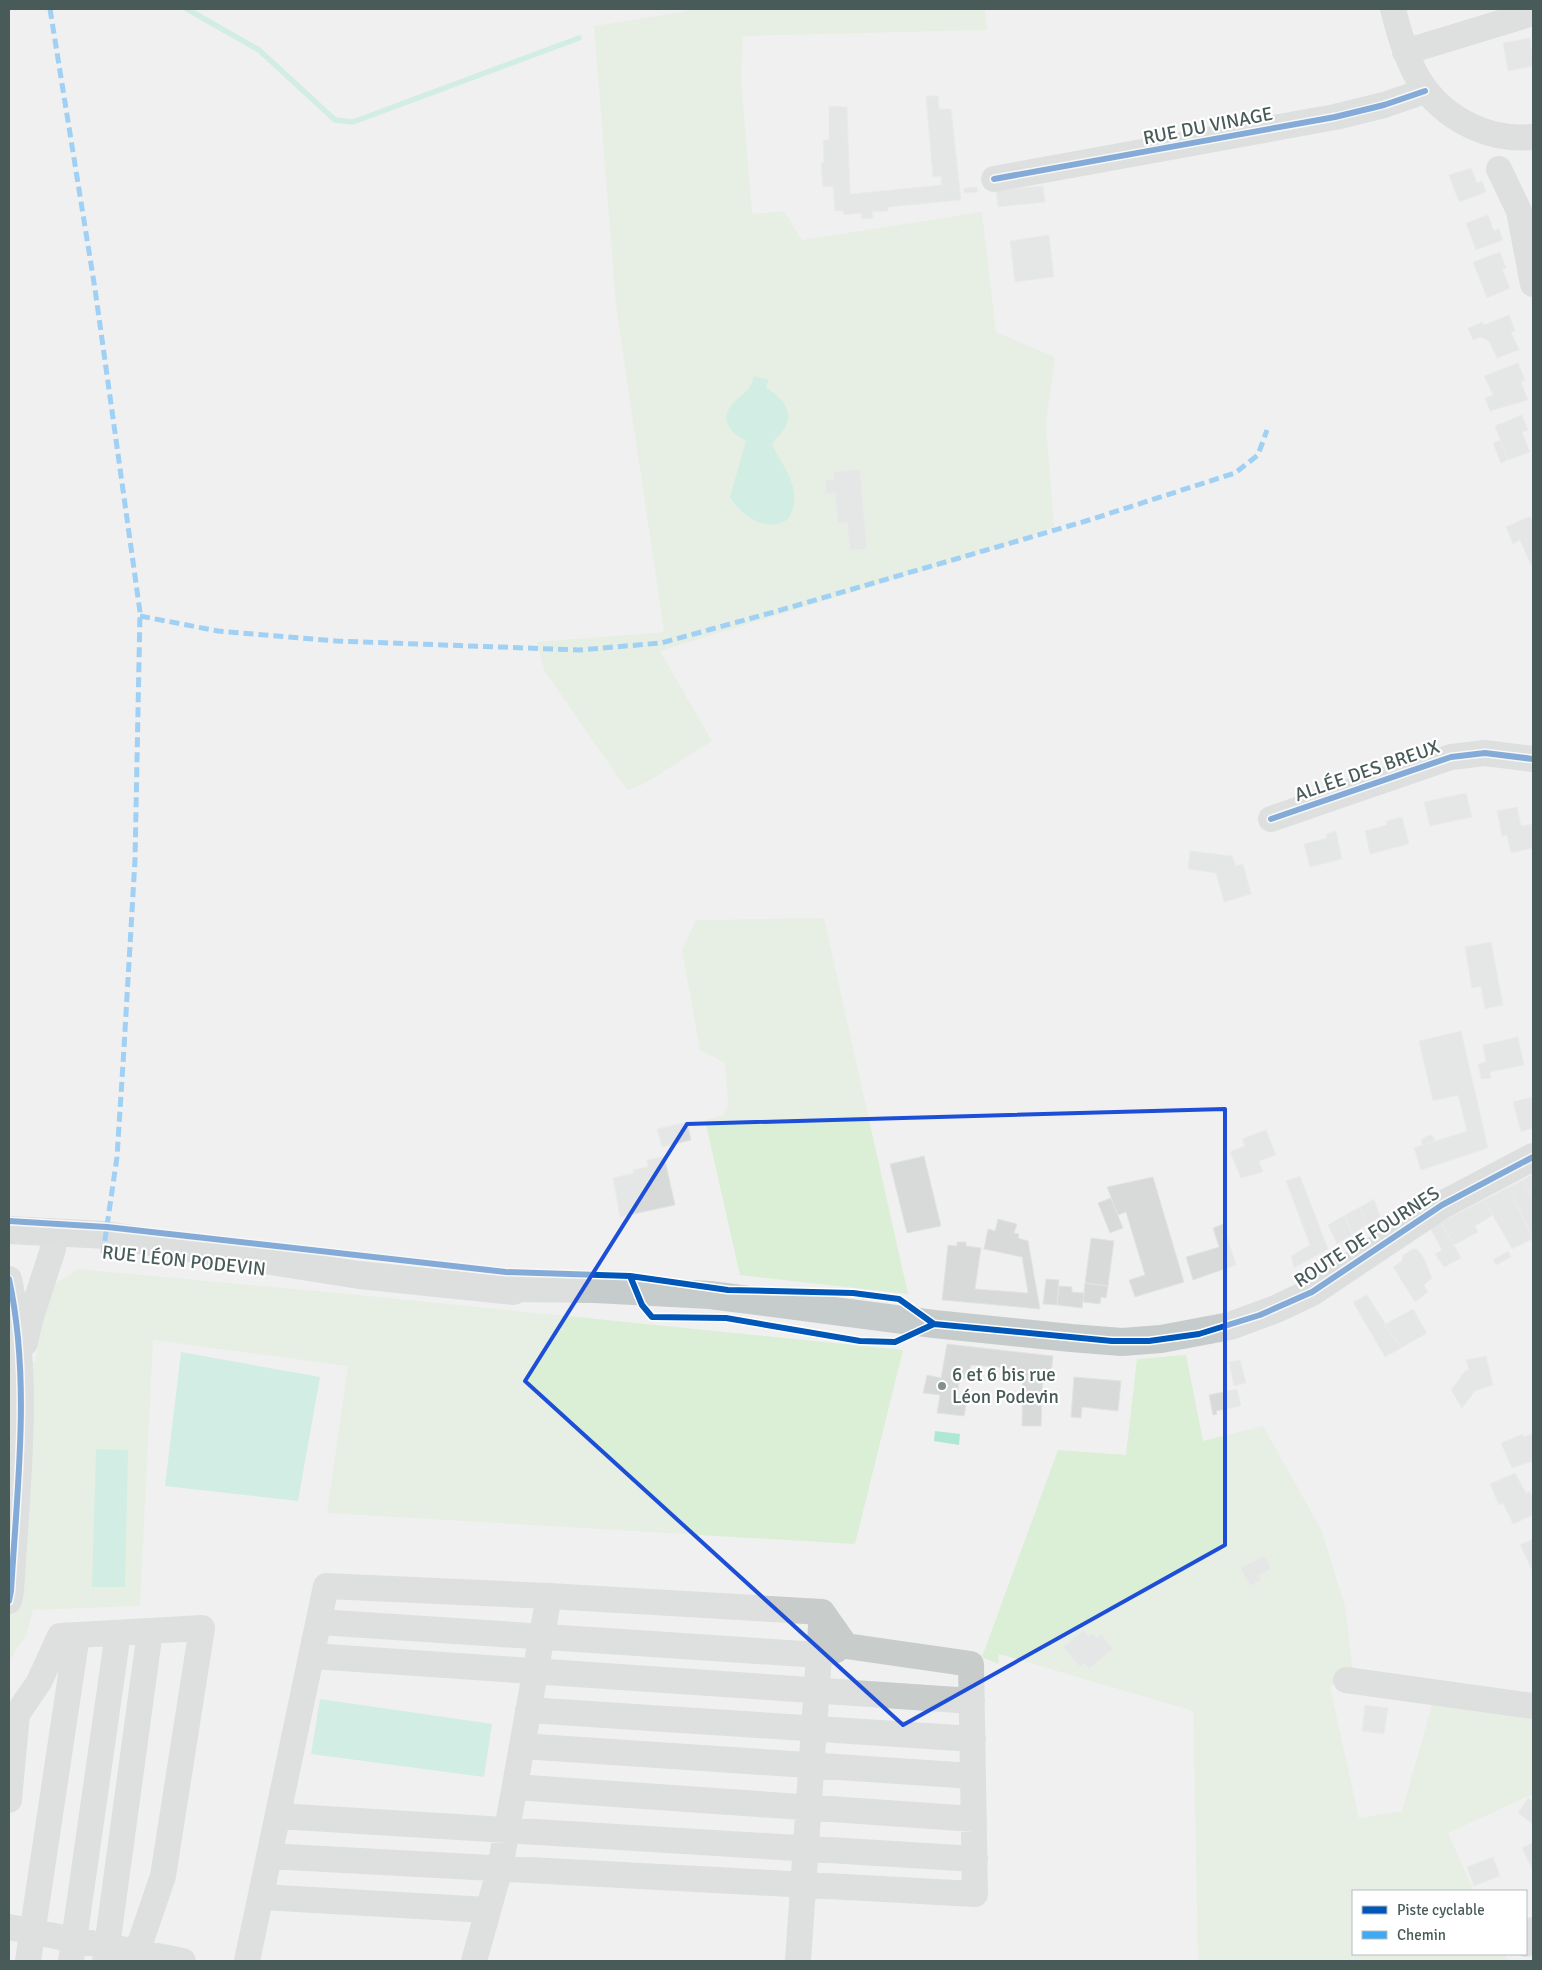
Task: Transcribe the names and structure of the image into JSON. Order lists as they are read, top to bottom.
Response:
{
  "streets": {
    "main road": ["ROUTE DE FOURNES", "RUE LÉON PODEVIN"],
    "street": ["RUE DU VINAGE", "ALLÉE DES BREUX"]
  },
  "crossings": [
    ["ROUTE DE FOURNES", "RUE LÉON PODEVIN"]
  ],
  "places": ["6 et 6 bis rue Léon Podevin"],
  "legend": ["Piste cyclable", "Chemin"]
}
